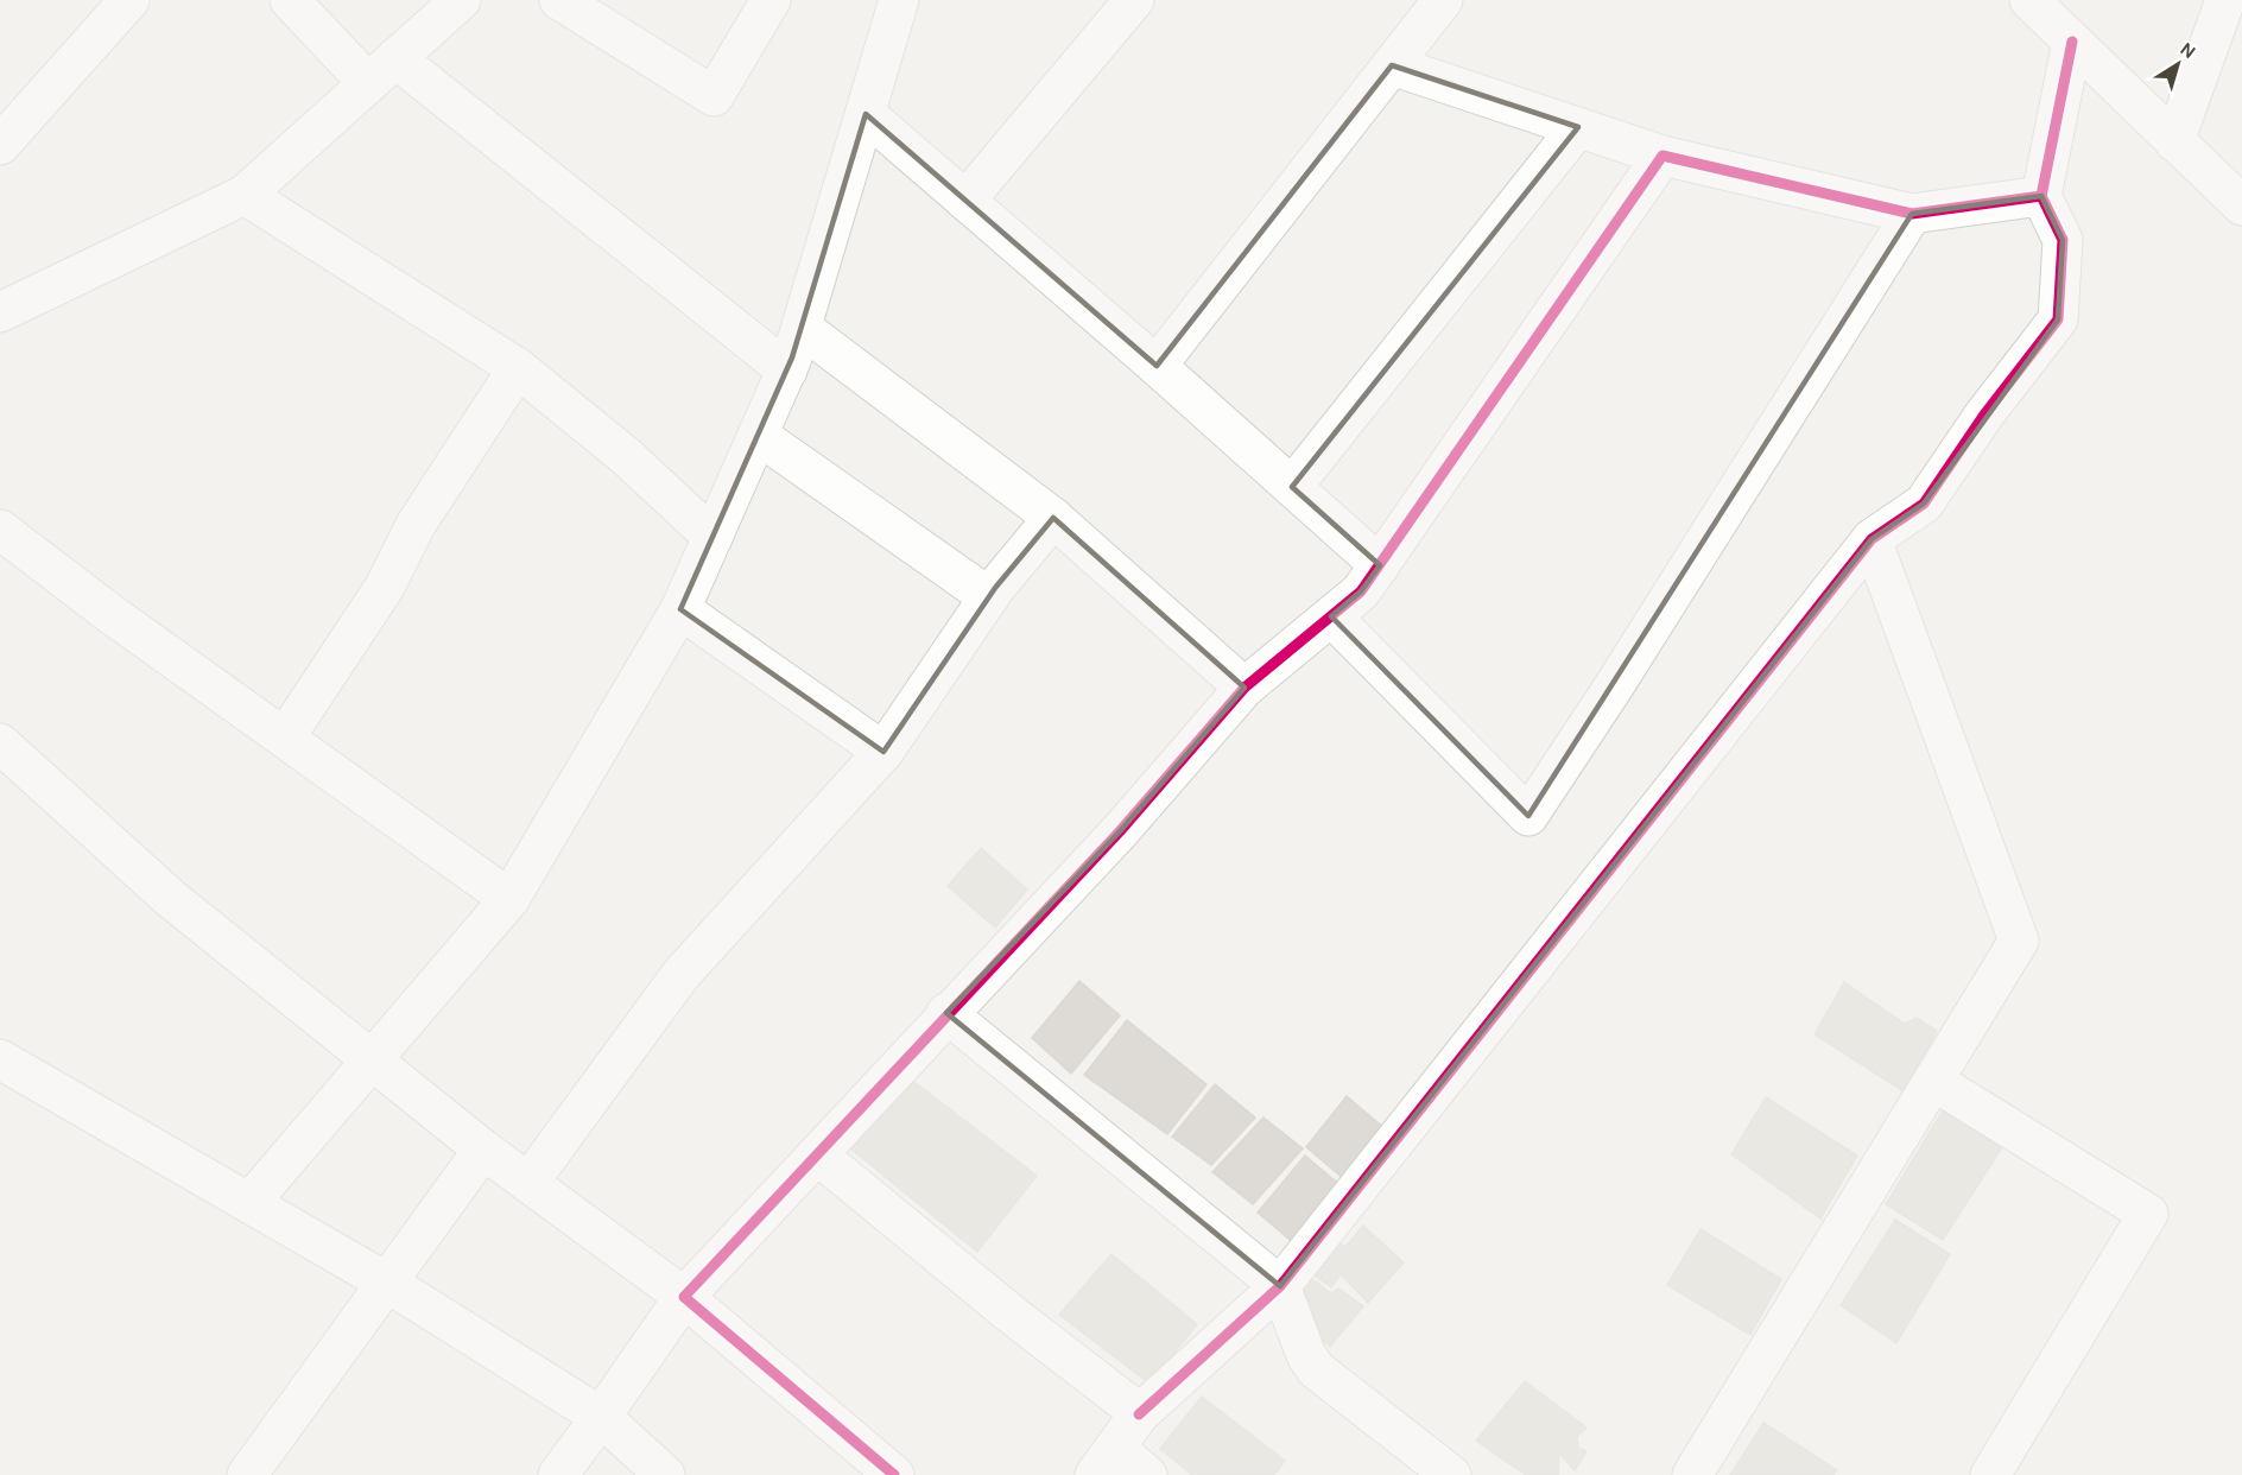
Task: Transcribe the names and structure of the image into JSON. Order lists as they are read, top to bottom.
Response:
{
  "north": "top right"
}
